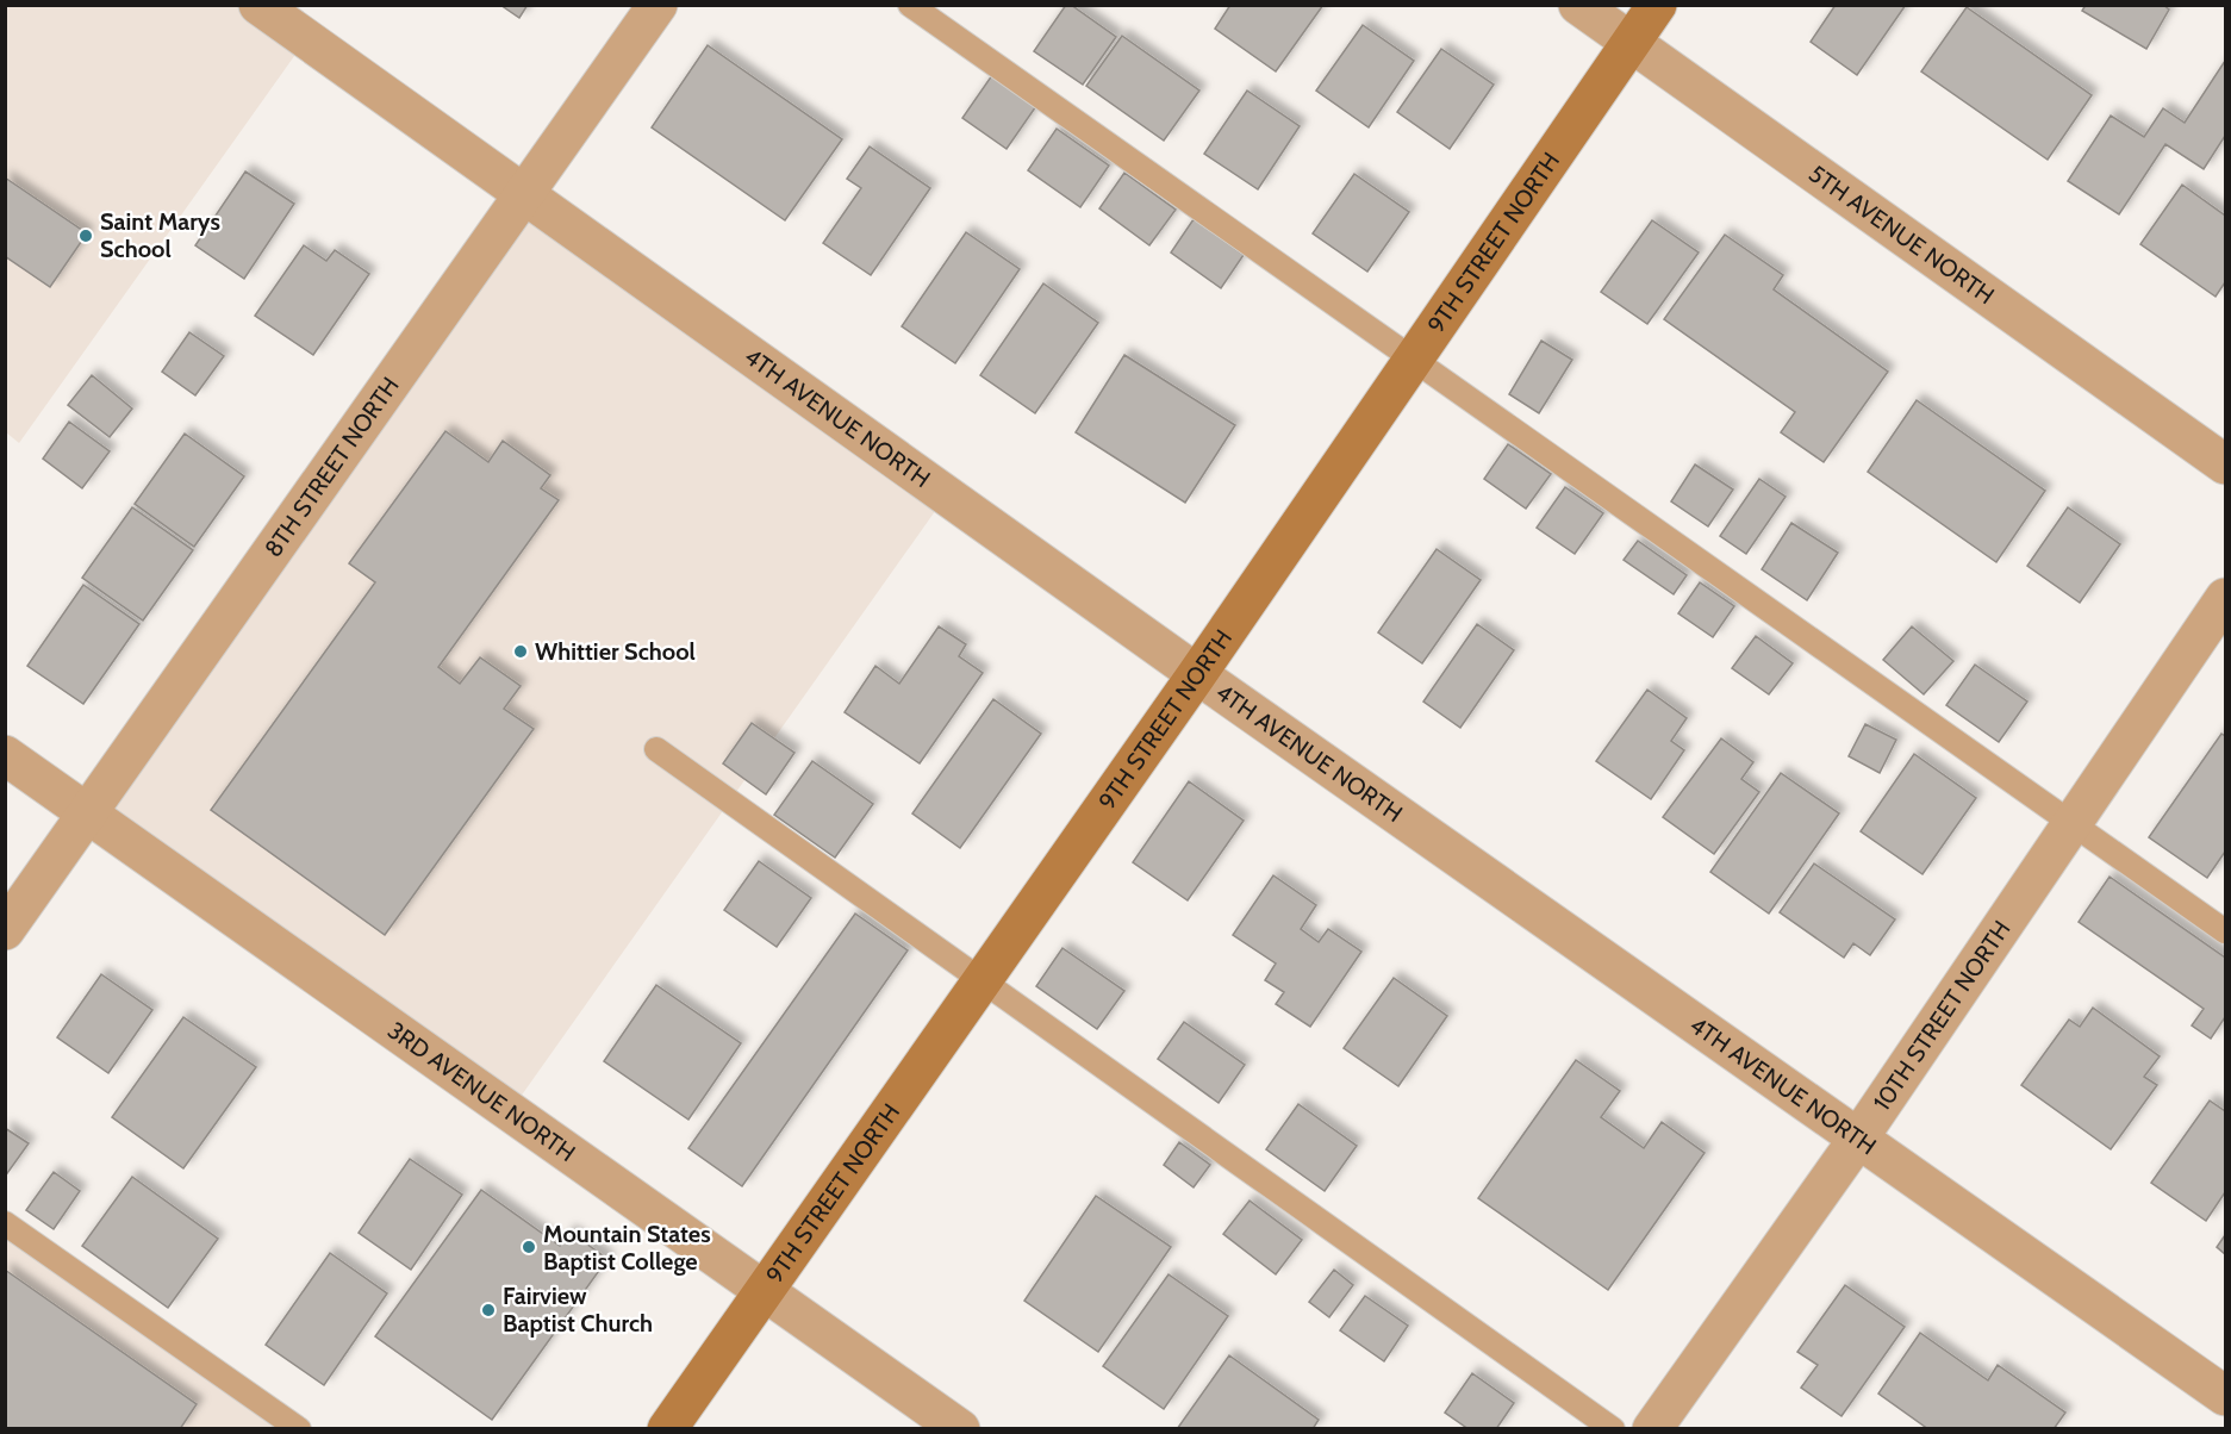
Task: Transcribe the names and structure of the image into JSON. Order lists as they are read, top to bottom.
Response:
{
  "streets": {
    "main road": ["9TH STREET NORTH"],
    "street": [
      "5TH AVENUE NORTH",
      "4TH AVENUE NORTH",
      "8TH STREET NORTH",
      "10TH STREET NORTH",
      "3RD AVENUE NORTH"
    ]
  },
  "crossings": [
    ["5TH AVENUE NORTH", "9TH STREET NORTH"],
    ["9TH STREET NORTH", "4TH AVENUE NORTH"],
    ["9TH STREET NORTH", "3RD AVENUE NORTH"],
    ["4TH AVENUE NORTH", "8TH STREET NORTH"],
    ["4TH AVENUE NORTH", "10TH STREET NORTH"],
    ["8TH STREET NORTH", "3RD AVENUE NORTH"]
  ],
  "places": [
    "Saint Marys School",
    "Whittier School",
    "Mountain States Baptist College",
    "Fairview Baptist Church"
  ]
}
